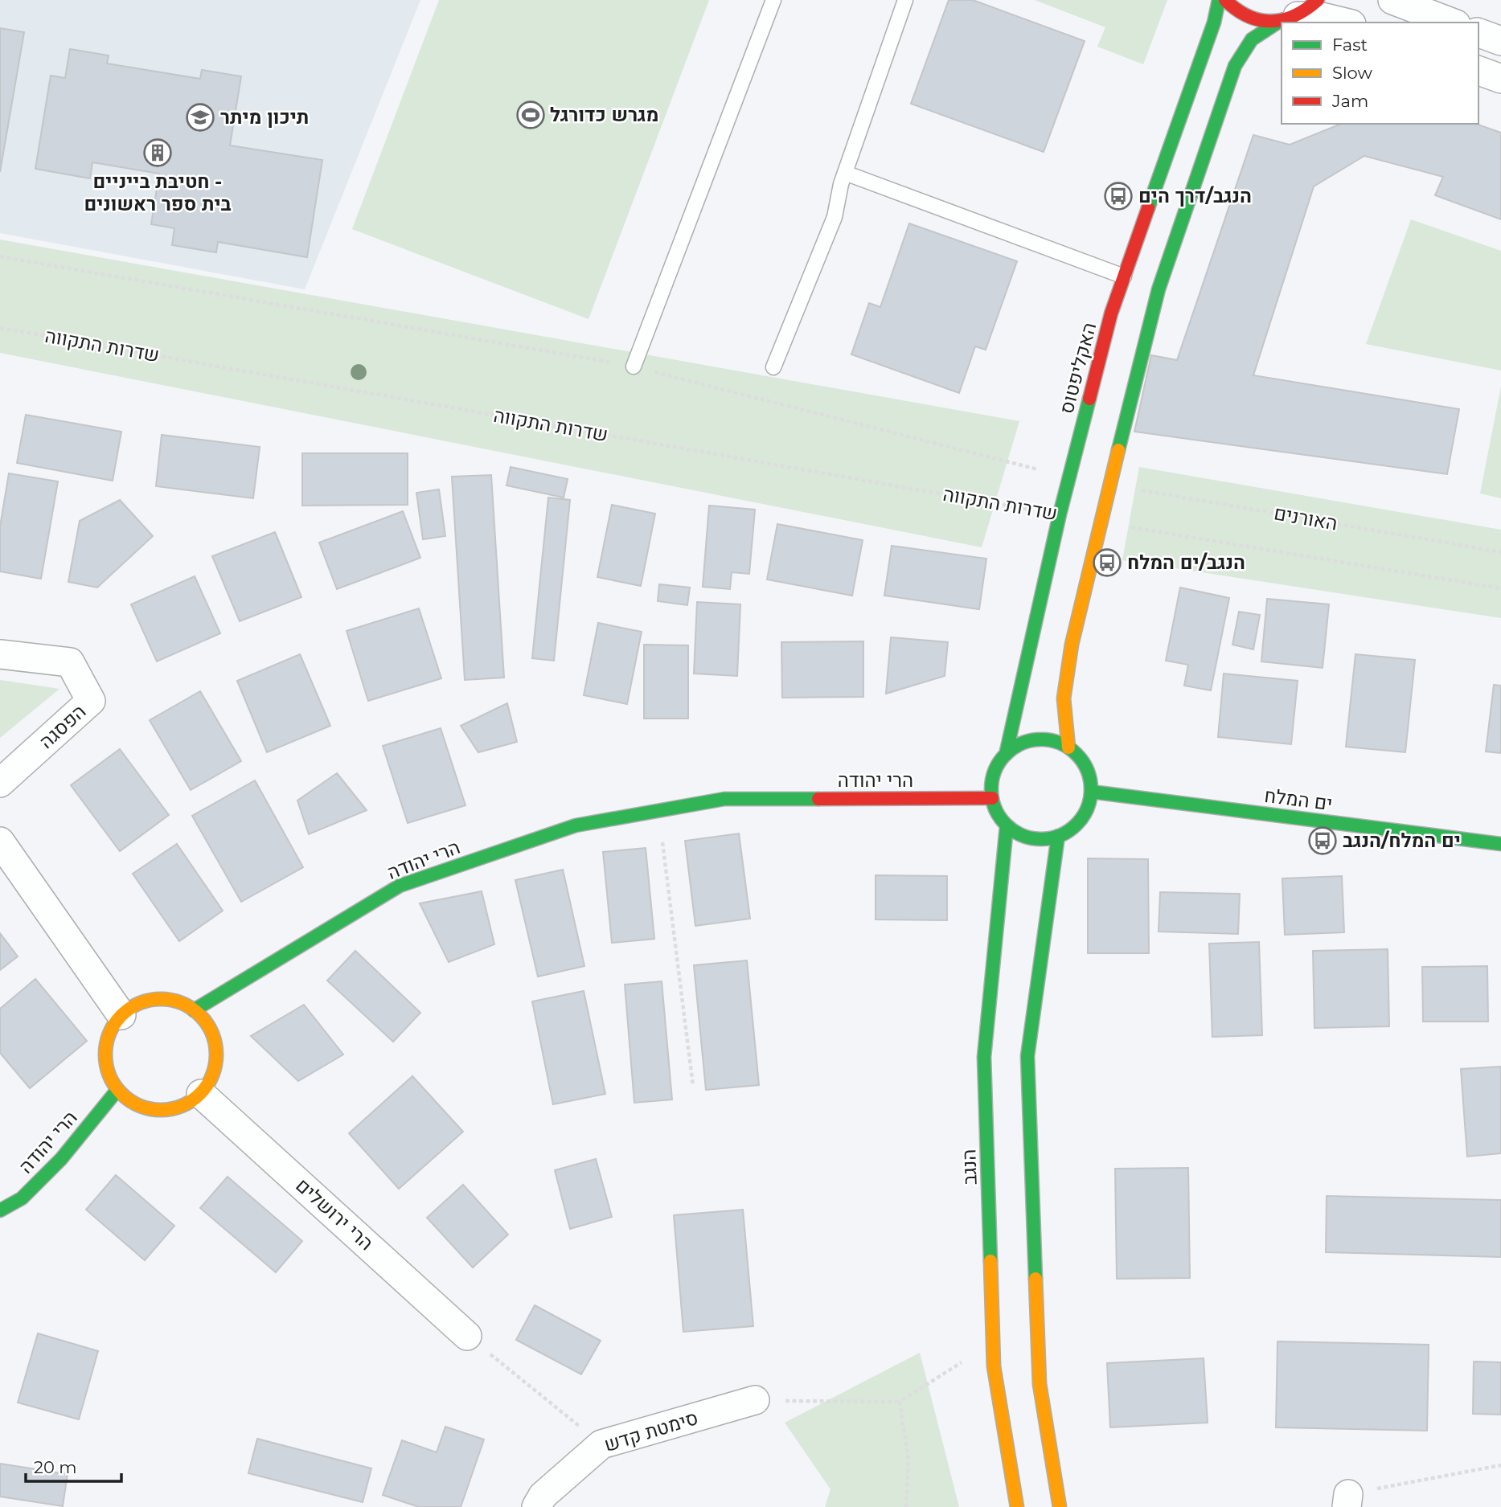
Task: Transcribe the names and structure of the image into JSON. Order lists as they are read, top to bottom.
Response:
{
  "streets": {
    "street": [
      "האקליפטוס",
      "הפסגה",
      "הרי יהודה",
      "ים המלח",
      "הנגב",
      "הרי ירושלים",
      "סימטת קדש"
    ],
    "path": ["שדרות התקווה", "האורנים"]
  },
  "crossings": [
    ["שדרות התקווה", "האקליפטוס"],
    ["האקליפטוס", "הרי יהודה"],
    ["האקליפטוס", "ים המלח"],
    ["האקליפטוס", "הנגב"],
    ["הרי יהודה", "ים המלח"],
    ["הרי יהודה", "הנגב"],
    ["הרי יהודה", "הרי ירושלים"],
    ["ים המלח", "הנגב"]
  ],
  "places": {
    "sports": ["מגרש כדורגל"],
    "school or university": ["תיכון מיתר"],
    "building": ["חטיבת בייניים - בית ספר ראשונים"],
    "bus stop": ["הנגב/דרך הים", "הנגב/ים המלח", "ים המלח/הנגב"]
  },
  "legend": ["Fast", "Slow", "Jam"],
  "scale_bar": "20 m"
}
